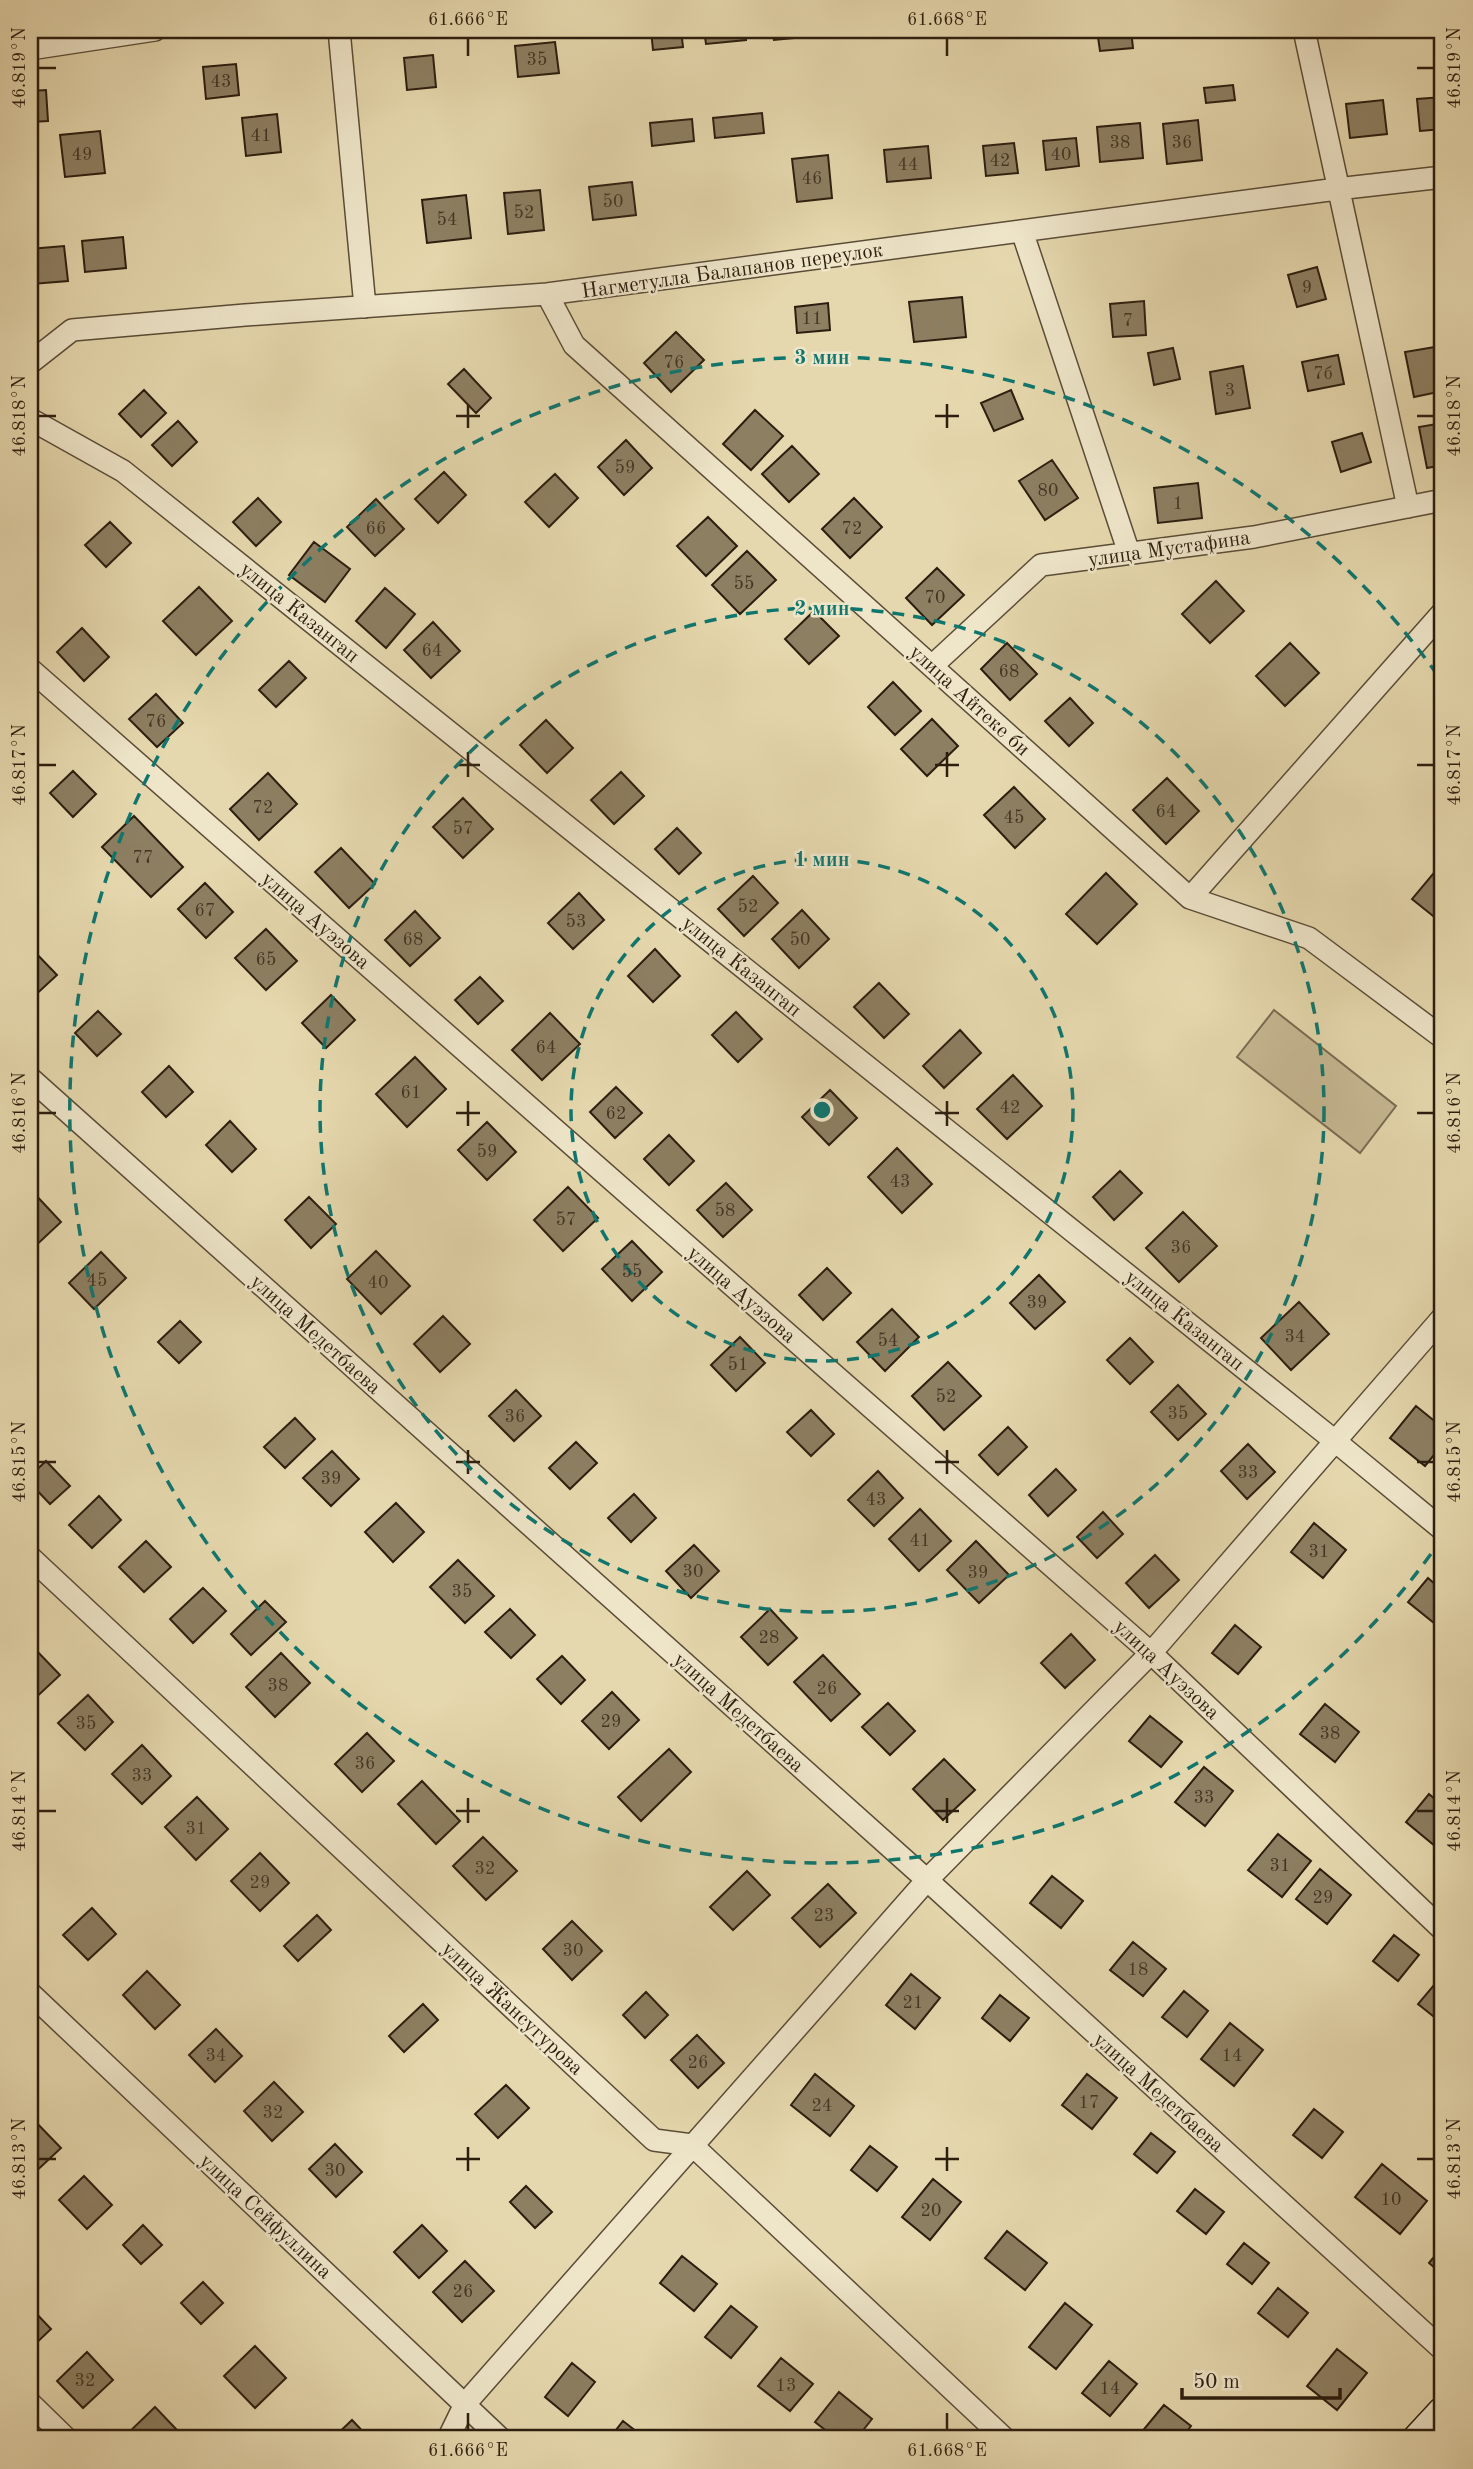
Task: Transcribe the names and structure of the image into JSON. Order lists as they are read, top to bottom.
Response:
{
  "streets": {
    "street": [
      "Нагметулла Балапанов переулок",
      "улица Мустафина",
      "улица Казангап",
      "улица Айтеке би",
      "улица Ауэзова",
      "улица Медетбаева",
      "улица Жансугурова",
      "улица Сейфуллина"
    ]
  },
  "crossings": [
    ["Нагметулла Балапанов переулок", "улица Айтеке би"],
    ["улица Мустафина", "улица Айтеке би"]
  ],
  "house_numbers": [
    "35",
    "43",
    "41",
    "38",
    "36",
    "49",
    "40",
    "42",
    "44",
    "46",
    "50",
    "52",
    "54",
    "9",
    "11",
    "7",
    "76",
    "7б",
    "3",
    "59",
    "80",
    "1",
    "66",
    "72",
    "55",
    "70",
    "64",
    "68",
    "76",
    "72",
    "64",
    "45",
    "57",
    "77",
    "52",
    "67",
    "53",
    "68",
    "50",
    "65",
    "64",
    "61",
    "42",
    "62",
    "59",
    "43",
    "58",
    "57",
    "36",
    "55",
    "45",
    "40",
    "39",
    "34",
    "54",
    "51",
    "52",
    "35",
    "36",
    "33",
    "39",
    "43",
    "41",
    "31",
    "30",
    "39",
    "35",
    "28",
    "38",
    "26",
    "29",
    "35",
    "38",
    "36",
    "33",
    "33",
    "31",
    "31",
    "32",
    "29",
    "29",
    "23",
    "30",
    "18",
    "21",
    "34",
    "14",
    "26",
    "17",
    "24",
    "32",
    "30",
    "10",
    "20",
    "26",
    "32",
    "13",
    "14"
  ],
  "scale_bar": "50 m",
  "coordinates": [
    "61.666°E",
    "61.668°E",
    "46.819°N",
    "46.818°N",
    "46.817°N",
    "46.816°N",
    "46.815°N",
    "46.814°N",
    "46.813°N"
  ],
  "rings": ["3 мин", "2 мин", "1 мин"]
}
